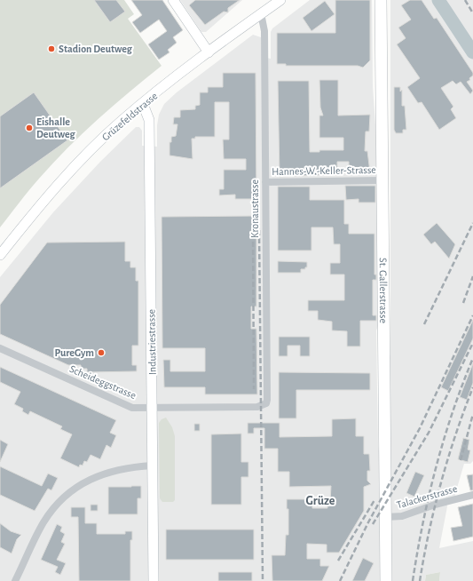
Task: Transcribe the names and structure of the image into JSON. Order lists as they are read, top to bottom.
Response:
{
  "streets": {
    "main road": ["St. Gallerstrasse"],
    "street": [
      "Grüzefeldstrasse",
      "Hannes-W.-Keller-Strasse",
      "Kronaustrasse",
      "Industriestrasse",
      "Scheideggstrasse",
      "Talackerstrasse"
    ]
  },
  "crossings": [
    ["Grüzefeldstrasse", "Kronaustrasse"],
    ["Grüzefeldstrasse", "Industriestrasse"],
    ["Hannes-W.-Keller-Strasse", "Kronaustrasse"],
    ["Hannes-W.-Keller-Strasse", "St. Gallerstrasse"],
    ["Kronaustrasse", "Scheideggstrasse"],
    ["St. Gallerstrasse", "Talackerstrasse"],
    ["Industriestrasse", "Scheideggstrasse"]
  ],
  "districts": ["Grüze"],
  "places": ["Stadion Deutweg", "Eishalle Deutweg", "PureGym"]
}
